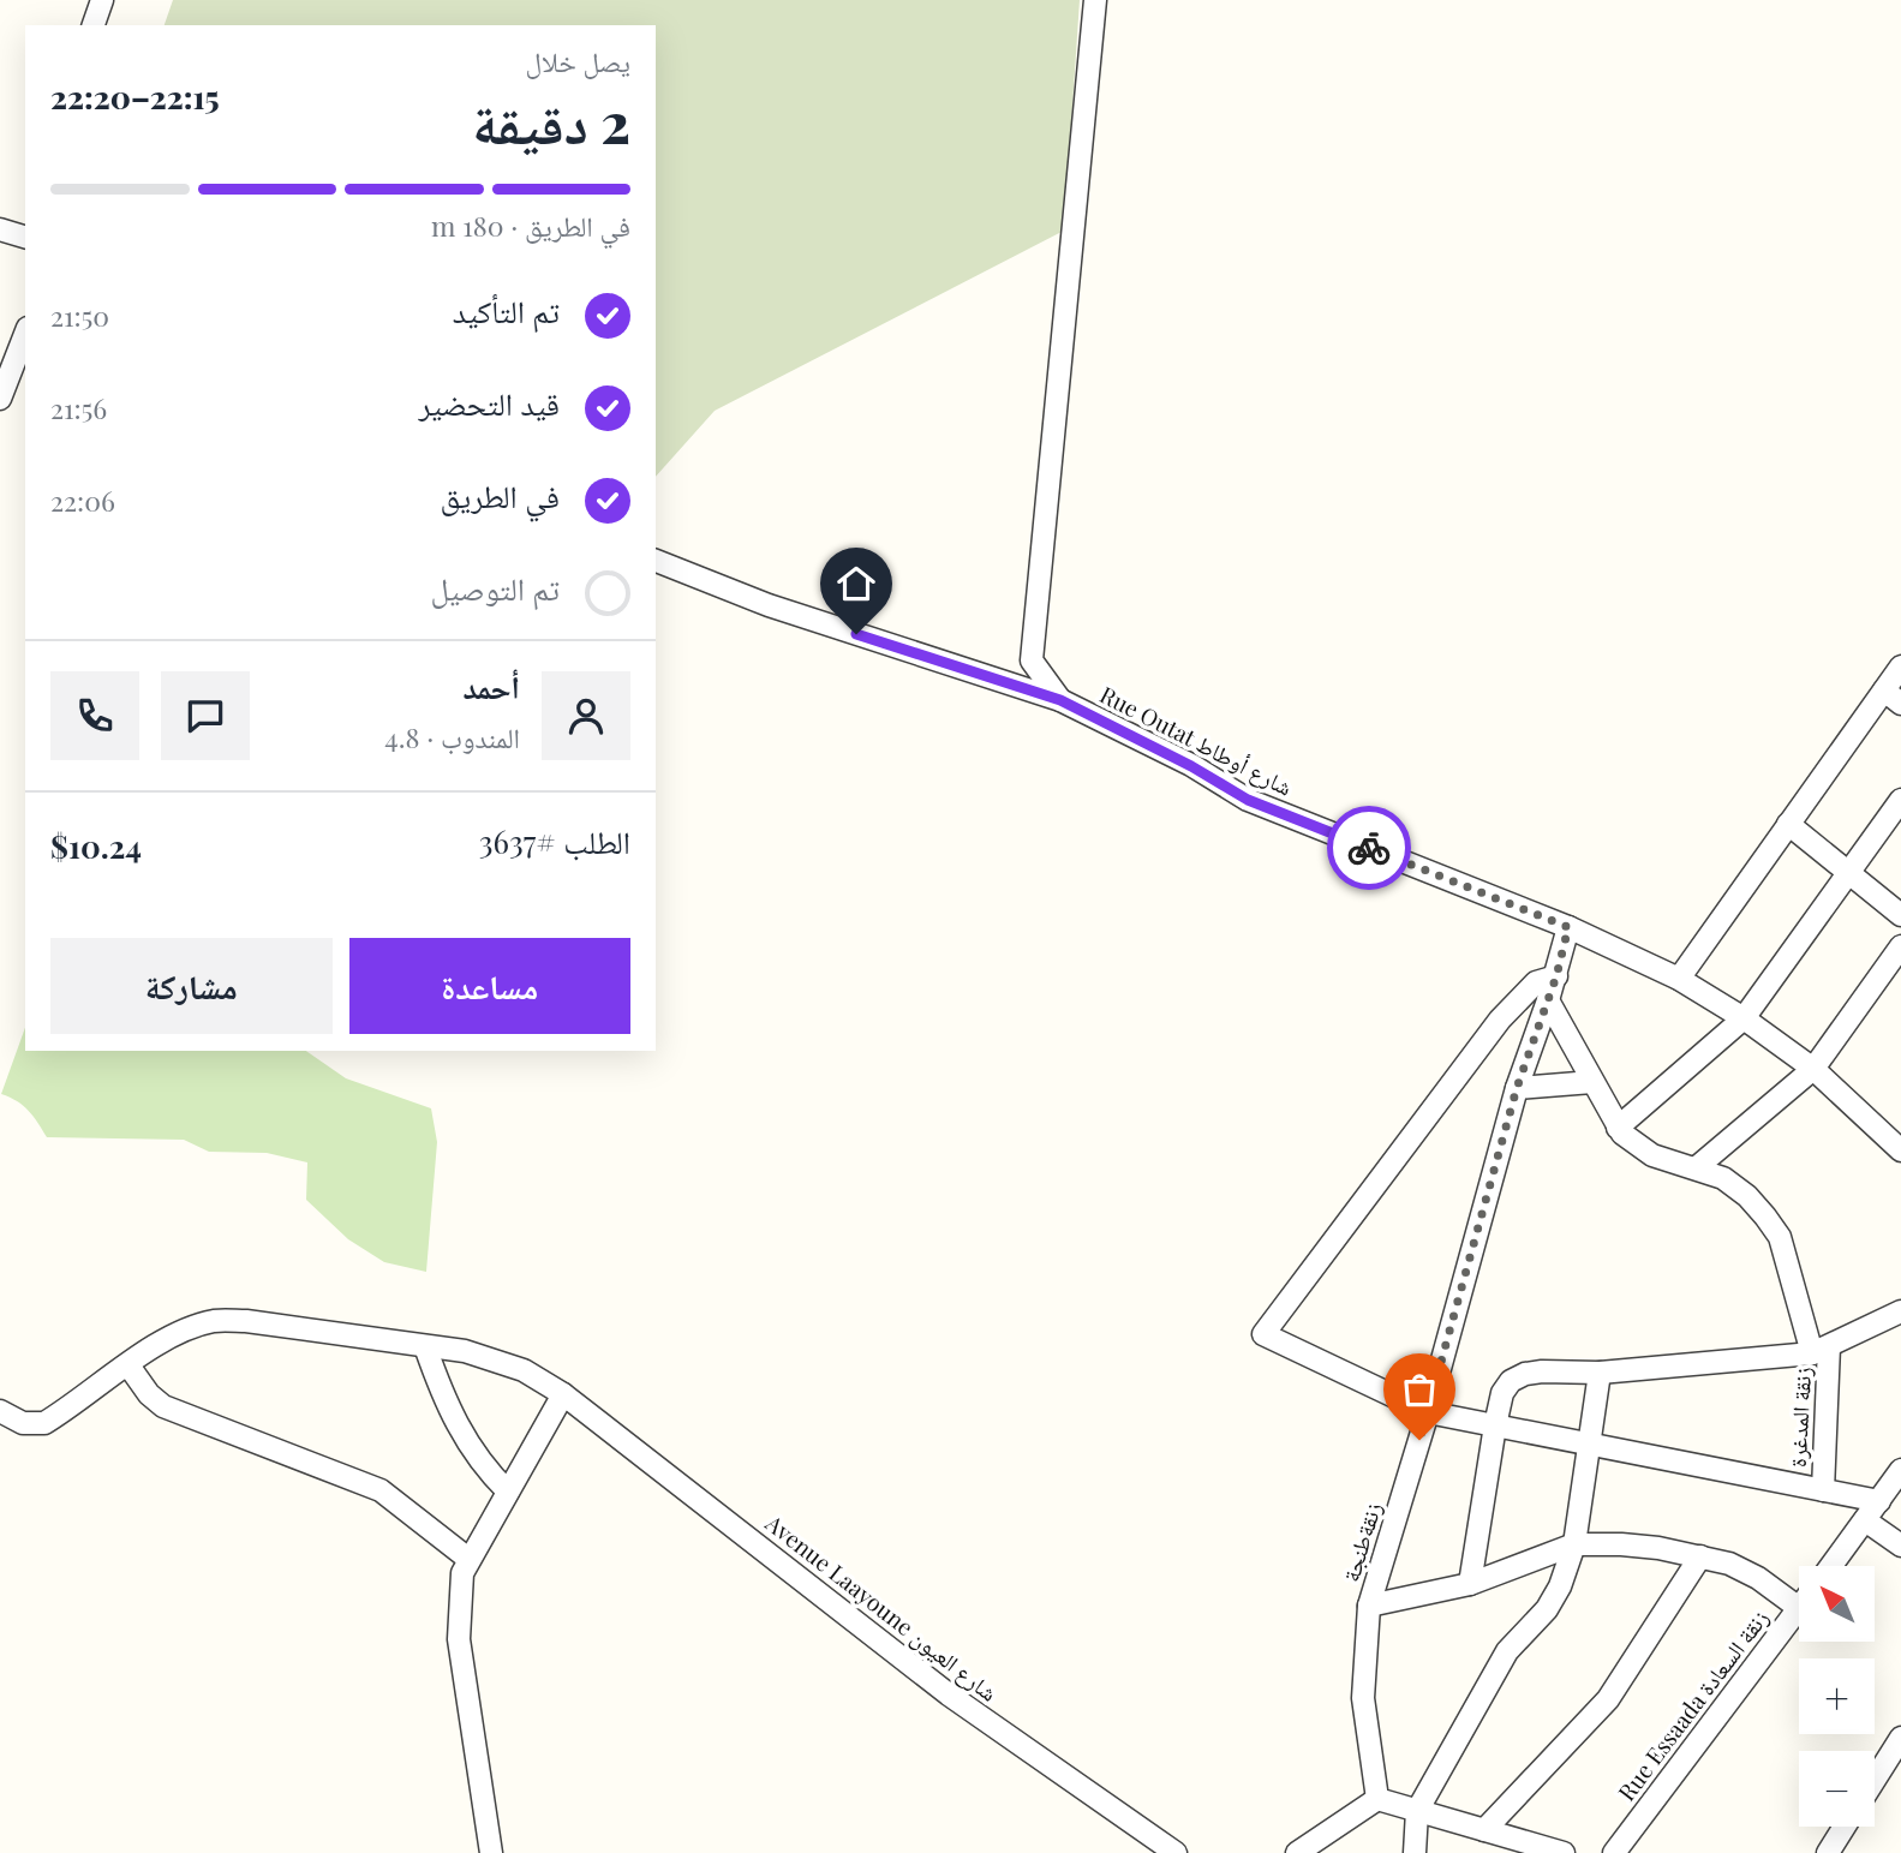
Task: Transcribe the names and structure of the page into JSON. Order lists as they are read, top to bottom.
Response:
{
  "streets": {
    "street": [
      "Rue Outat شارع أوطاط",
      "زنقة المدغرة",
      "زنقةطنجة",
      "Avenue Laayoune شارع العيون",
      "Rue Essaada زنقة السعادة"
    ]
  },
  "crossings": [
    ["Rue Outat شارع أوطاط", "زنقةطنجة"],
    ["زنقة المدغرة", "زنقةطنجة"]
  ],
  "north": "top left",
  "page": {
    "heading": ["2 دقيقة", "يصل خلال", "22:15–22:20"],
    "panel": [
      "أحمد",
      "المندوب · 4.8",
      "الطلب #3637",
      "$10.24"
    ],
    "bar": "في الطريق · 180 m",
    "list": [
      ["تم التأكيد", "21:50"],
      ["قيد التحضير", "21:56"],
      ["في الطريق", "22:06"],
      "تم التوصيل"
    ],
    "buttons": ["مساعدة", "مشاركة"],
    "map_buttons": ["+", "−"]
  }
}
